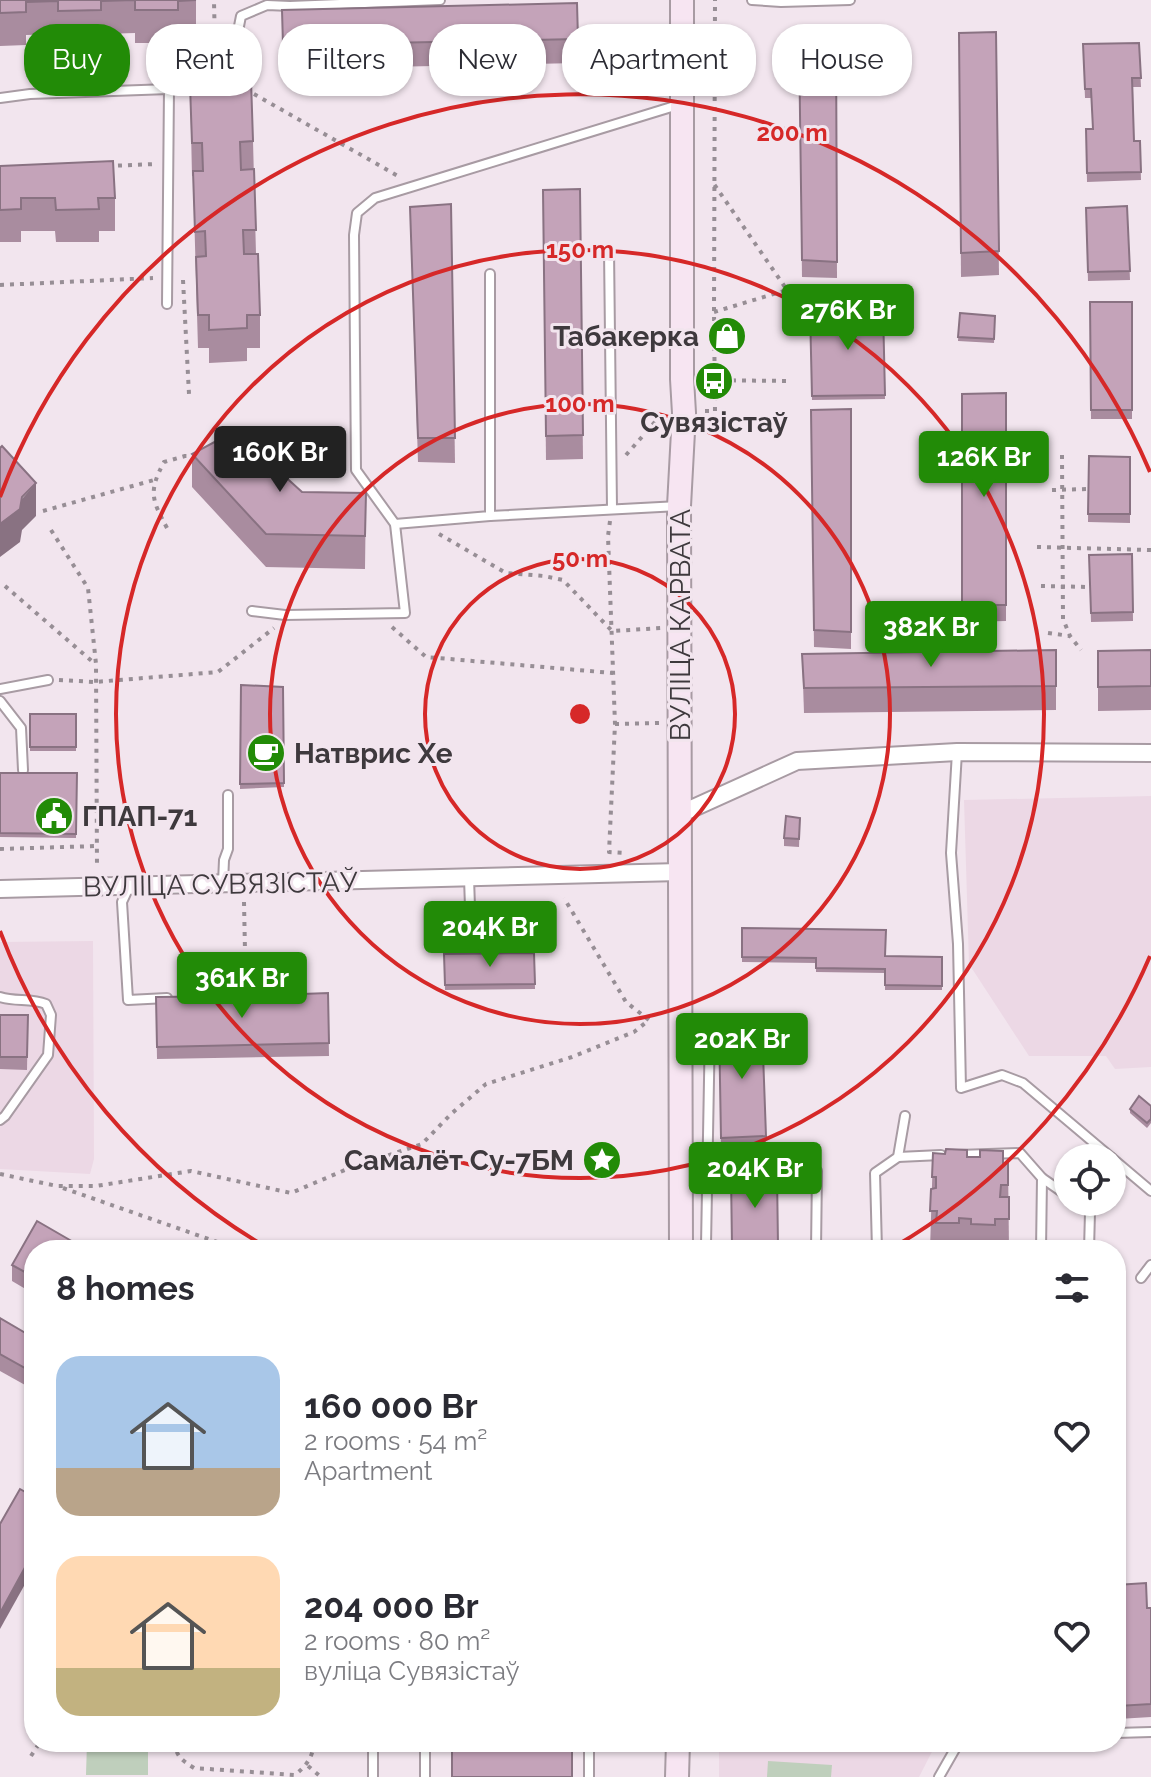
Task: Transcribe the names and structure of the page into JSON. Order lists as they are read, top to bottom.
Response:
{
  "streets": {
    "street": ["ВУЛІЦА КАРВАТА", "ВУЛІЦА СУВЯЗІСТАЎ"]
  },
  "crossings": [
    ["ВУЛІЦА КАРВАТА", "ВУЛІЦА СУВЯЗІСТАЎ"]
  ],
  "places": {
    "shop": ["Табакерка"],
    "bus stop": ["Сувязістаў"],
    "cafe": ["Натврис Хе"],
    "public building": ["ГПАП-71"],
    "place": ["Самалёт Су-7БМ"]
  },
  "page": {
    "chip": [
      "Buy",
      "Rent",
      "Filters",
      "New",
      "Apartment",
      "House"
    ],
    "price": [
      "276K Br",
      "160K Br",
      "126K Br",
      "382K Br",
      "204K Br",
      "361K Br",
      "202K Br",
      "204K Br"
    ],
    "heading": "8 homes",
    "list": [
      {
        "name": "160 000 Br",
        "note": "2 rooms · 54 m² · Apartment"
      },
      {
        "name": "204 000 Br",
        "note": "2 rooms · 80 m² · вуліца Сувязістаў"
      }
    ]
  },
  "rings": [
    "200 m",
    "150 m",
    "100 m",
    "50 m"
  ]
}
